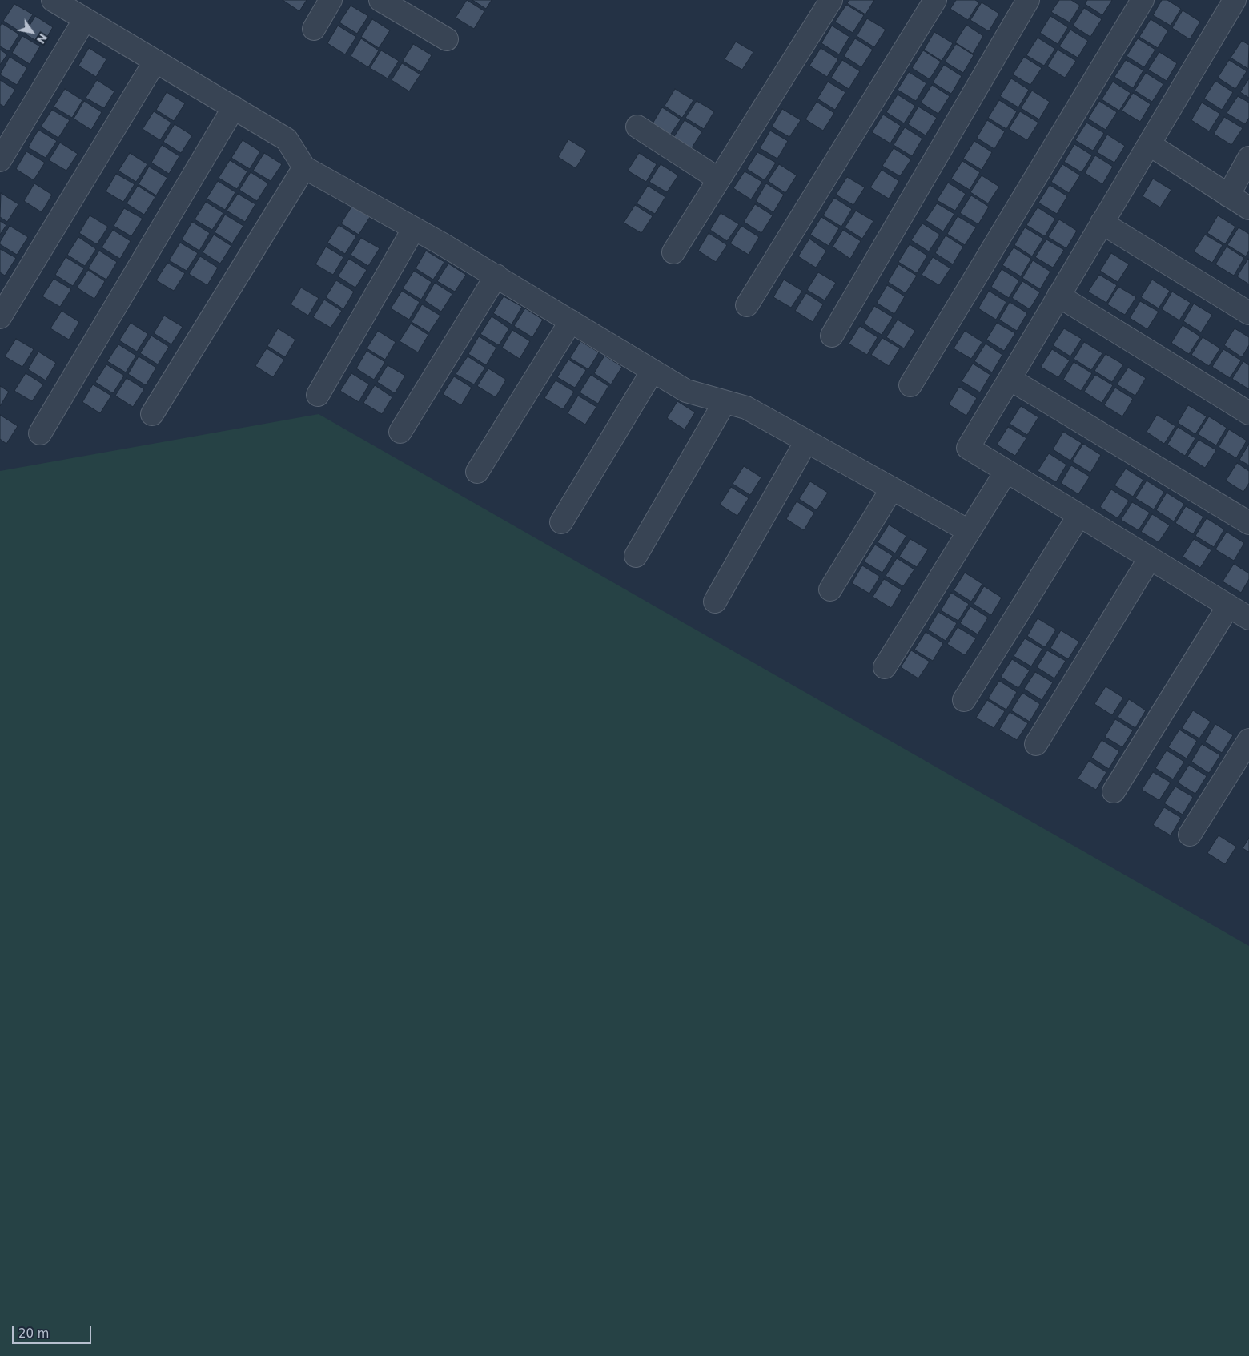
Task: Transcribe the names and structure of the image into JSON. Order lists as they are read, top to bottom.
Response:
{
  "scale_bar": "20 m",
  "north": "bottom right"
}
